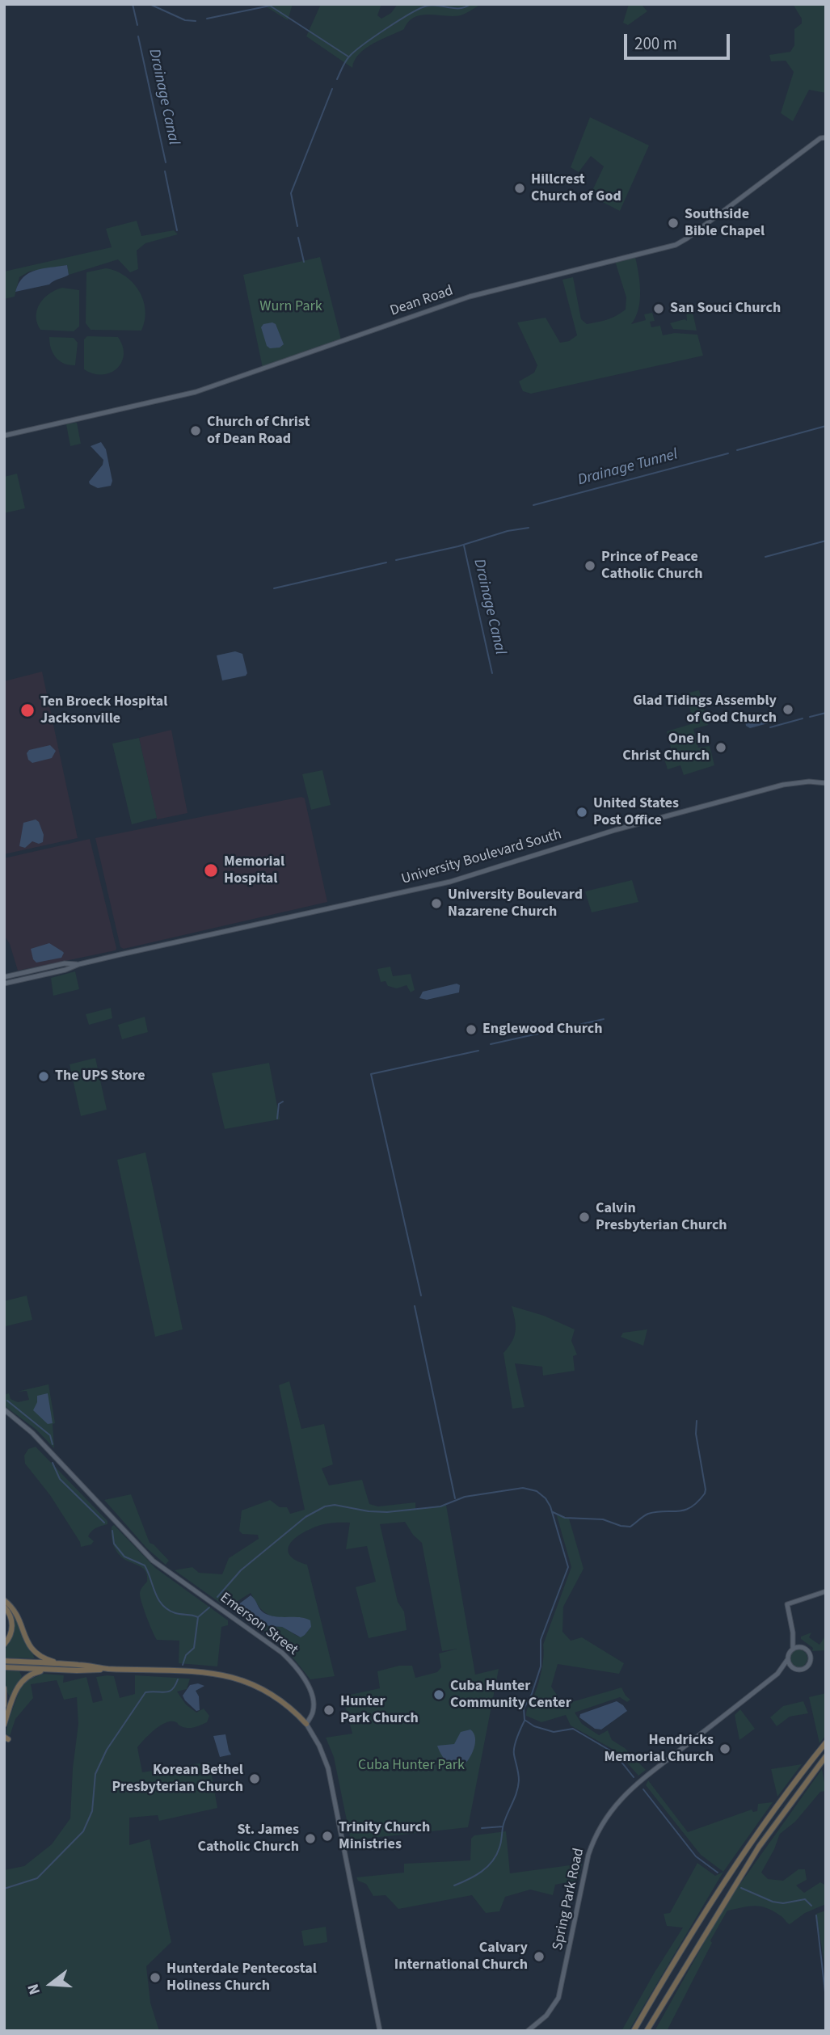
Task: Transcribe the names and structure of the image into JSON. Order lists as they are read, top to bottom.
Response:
{
  "streets": {
    "main road": [
      "Dean Road",
      "University Boulevard South",
      "Emerson Street",
      "Spring Park Road"
    ]
  },
  "water": ["Drainage Canal", "Drainage Tunnel"],
  "parks": ["Wurn Park", "Cuba Hunter Park"],
  "places": [
    "Hillcrest Church of God",
    "Southside Bible Chapel",
    "San Souci Church",
    "Church of Christ of Dean Road",
    "Prince of Peace Catholic Church",
    "Glad Tidings Assembly of God Church",
    "Ten Broeck Hospital Jacksonville",
    "One In Christ Church",
    "United States Post Office",
    "Memorial Hospital",
    "University Boulevard Nazarene Church",
    "Englewood Church",
    "The UPS Store",
    "Calvin Presbyterian Church",
    "Cuba Hunter Community Center",
    "Hunter Park Church",
    "Hendricks Memorial Church",
    "Korean Bethel Presbyterian Church",
    "Trinity Church Ministries",
    "St. James Catholic Church",
    "Calvary International Church",
    "Hunterdale Pentecostal Holiness Church"
  ],
  "scale_bar": "200 m",
  "north": "left"
}
